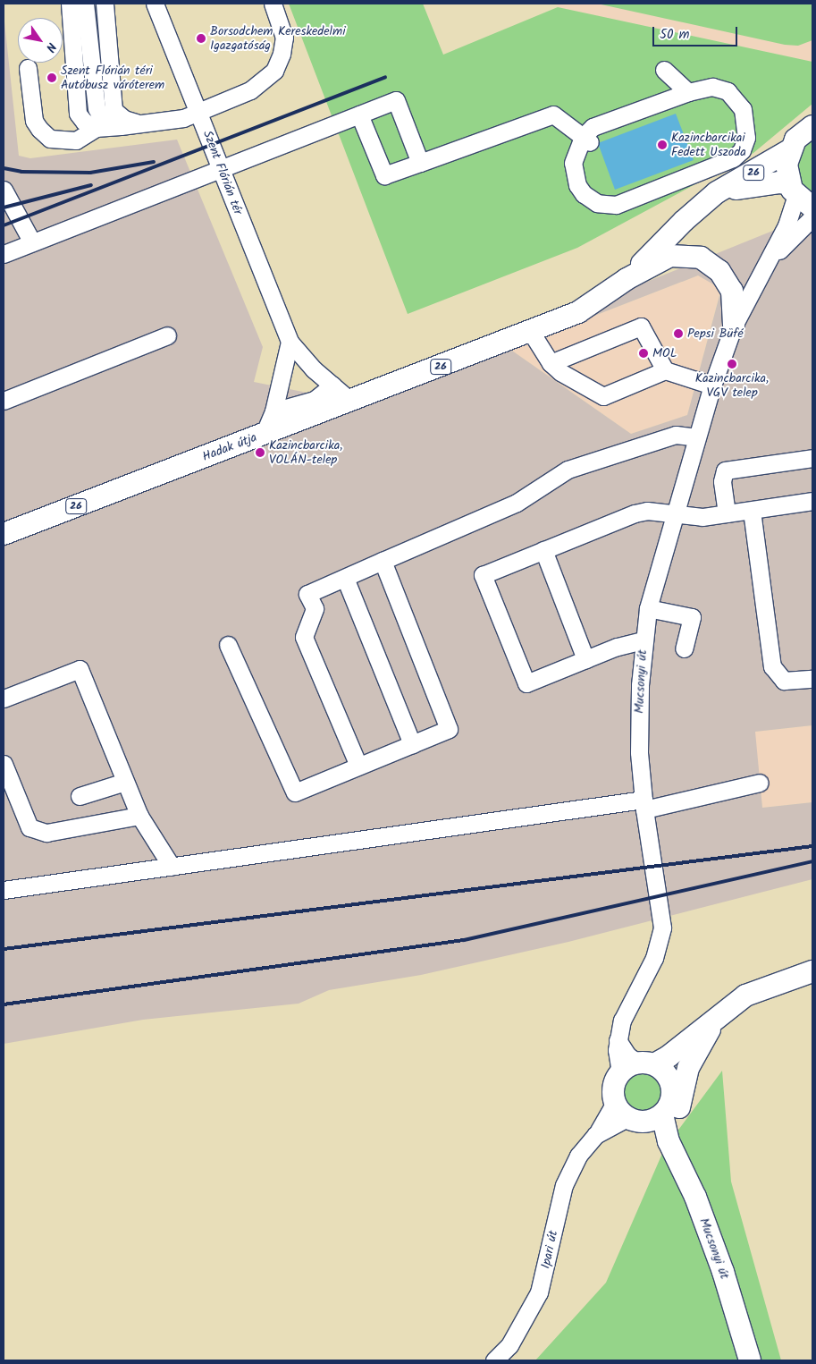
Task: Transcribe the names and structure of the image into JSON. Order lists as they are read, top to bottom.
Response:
{
  "streets": {
    "main road": ["26", "Hadak útja", "Mucsonyi út"],
    "street": ["Szent Flórián tér", "Ipari út"]
  },
  "crossings": [
    ["Szent Flórián tér", "Hadak útja"],
    ["26", "Hadak útja"],
    ["Mucsonyi út", "Ipari út"]
  ],
  "places": [
    "Borsodchem Kereskedelmi Igazgatóság",
    "Szent Flórián téri Autóbusz váróterem",
    "Kazincbarcikai Fedett Uszoda",
    "Pepsi Büfé",
    "MOL",
    "Kazincbarcika, VGV telep",
    "Kazincbarcika, VOLÁN-telep"
  ],
  "scale_bar": "50 m",
  "north": "bottom right"
}
